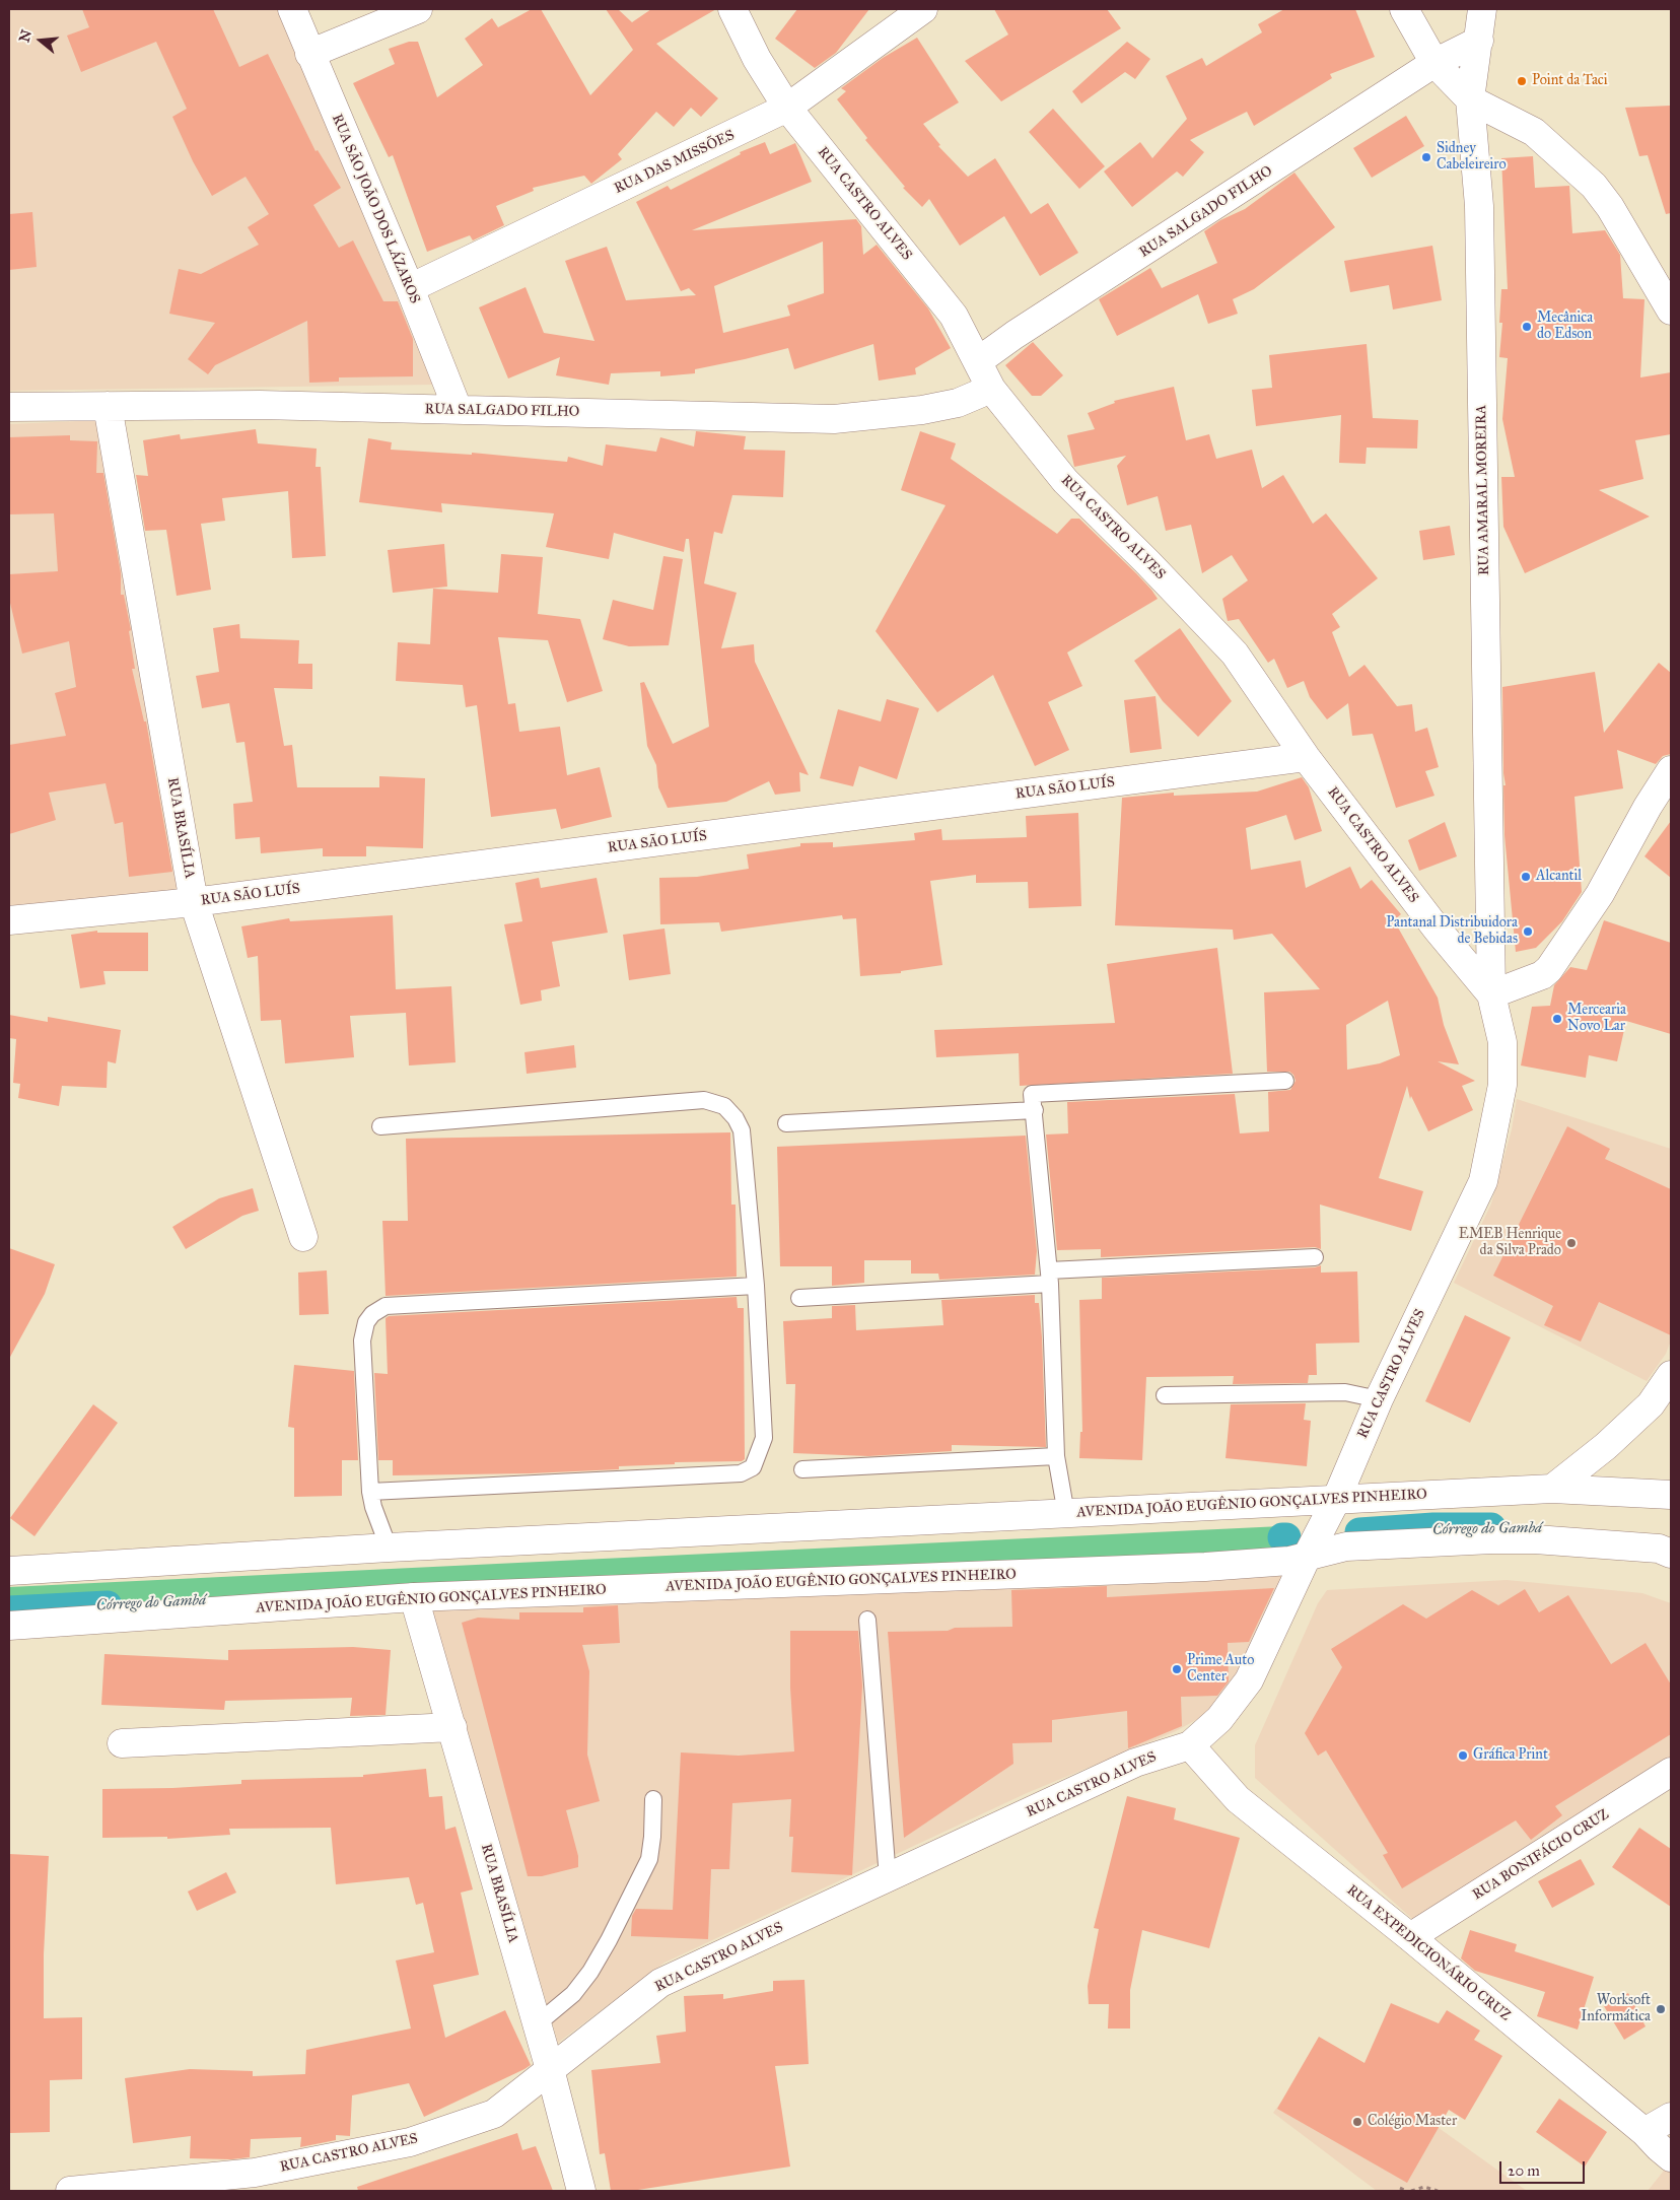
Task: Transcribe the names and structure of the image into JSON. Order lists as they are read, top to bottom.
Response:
{
  "streets": {
    "street": [
      "RUA DAS MISSÕES",
      "RUA CASTRO ALVES",
      "RUA SÃO JOÃO DOS LÁZAROS",
      "RUA SALGADO FILHO",
      "RUA AMARAL MOREIRA",
      "RUA SÃO LUÍS",
      "RUA BRASÍLIA",
      "AVENIDA JOÃO EUGÊNIO GONÇALVES PINHEIRO",
      "RUA BONIFÁCIO CRUZ",
      "RUA EXPEDICIONÁRIO CRUZ"
    ]
  },
  "crossings": [
    ["RUA DAS MISSÕES", "RUA CASTRO ALVES"],
    ["RUA DAS MISSÕES", "RUA SÃO JOÃO DOS LÁZAROS"],
    ["RUA CASTRO ALVES", "RUA SALGADO FILHO"],
    ["RUA CASTRO ALVES", "RUA AMARAL MOREIRA"],
    ["RUA CASTRO ALVES", "RUA SÃO LUÍS"],
    ["RUA CASTRO ALVES", "RUA BRASÍLIA"],
    ["RUA CASTRO ALVES", "AVENIDA JOÃO EUGÊNIO GONÇALVES PINHEIRO"],
    ["RUA CASTRO ALVES", "RUA EXPEDICIONÁRIO CRUZ"],
    ["RUA SÃO JOÃO DOS LÁZAROS", "RUA SALGADO FILHO"],
    ["RUA SALGADO FILHO", "RUA AMARAL MOREIRA"],
    ["RUA SALGADO FILHO", "RUA BRASÍLIA"],
    ["RUA SÃO LUÍS", "RUA BRASÍLIA"],
    ["RUA BRASÍLIA", "AVENIDA JOÃO EUGÊNIO GONÇALVES PINHEIRO"],
    ["RUA BONIFÁCIO CRUZ", "RUA EXPEDICIONÁRIO CRUZ"]
  ],
  "water": ["Córrego do Gambá"],
  "places": [
    "Point da Taci",
    "Sidney Cabeleireiro",
    "Mecânica do Edson",
    "Alcantil",
    "Pantanal Distribuidora de Bebidas",
    "Mercearia Novo Lar",
    "EMEB Henrique da Silva Prado",
    "Prime Auto Center",
    "Gráfica Print",
    "Worksoft Informática",
    "Colégio Master"
  ],
  "scale_bar": "20 m",
  "north": "left"
}
